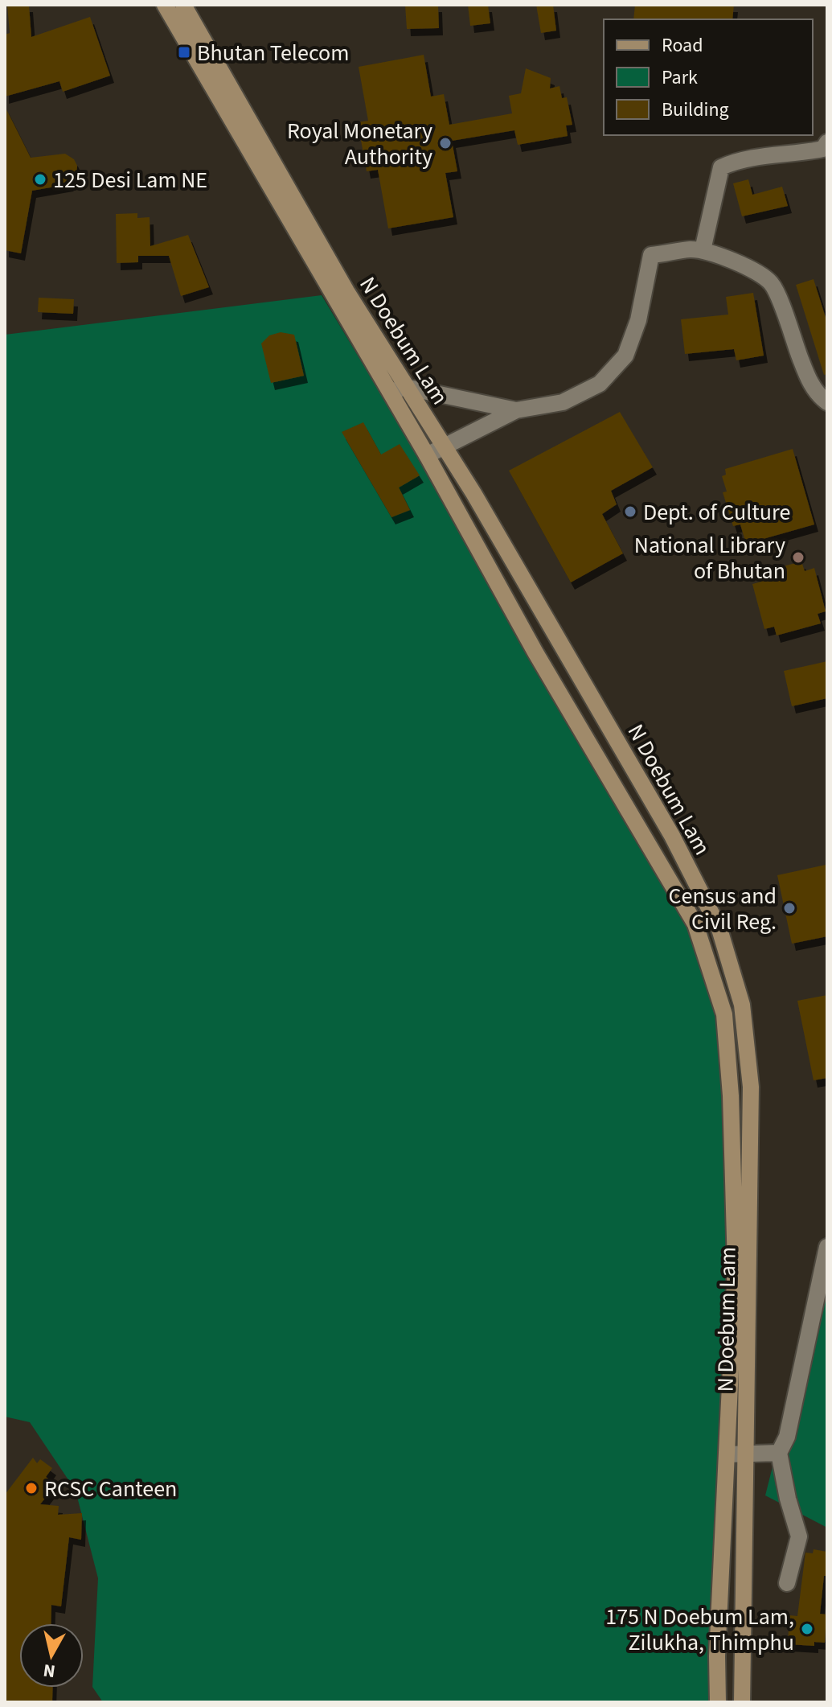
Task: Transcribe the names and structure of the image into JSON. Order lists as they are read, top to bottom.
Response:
{
  "streets": {
    "main road": ["N Doebum Lam"]
  },
  "places": {
    "transit": ["Bhutan Telecom"],
    "other": [
      "Royal Monetary Authority",
      "125 Desi Lam NE",
      "Dept. of Culture",
      "National Library of Bhutan",
      "Census and Civil Reg.",
      "RCSC Canteen",
      "175 N Doebum Lam, Zilukha, Thimphu"
    ]
  },
  "legend": ["Road", "Park", "Building"],
  "north": "bottom"
}
